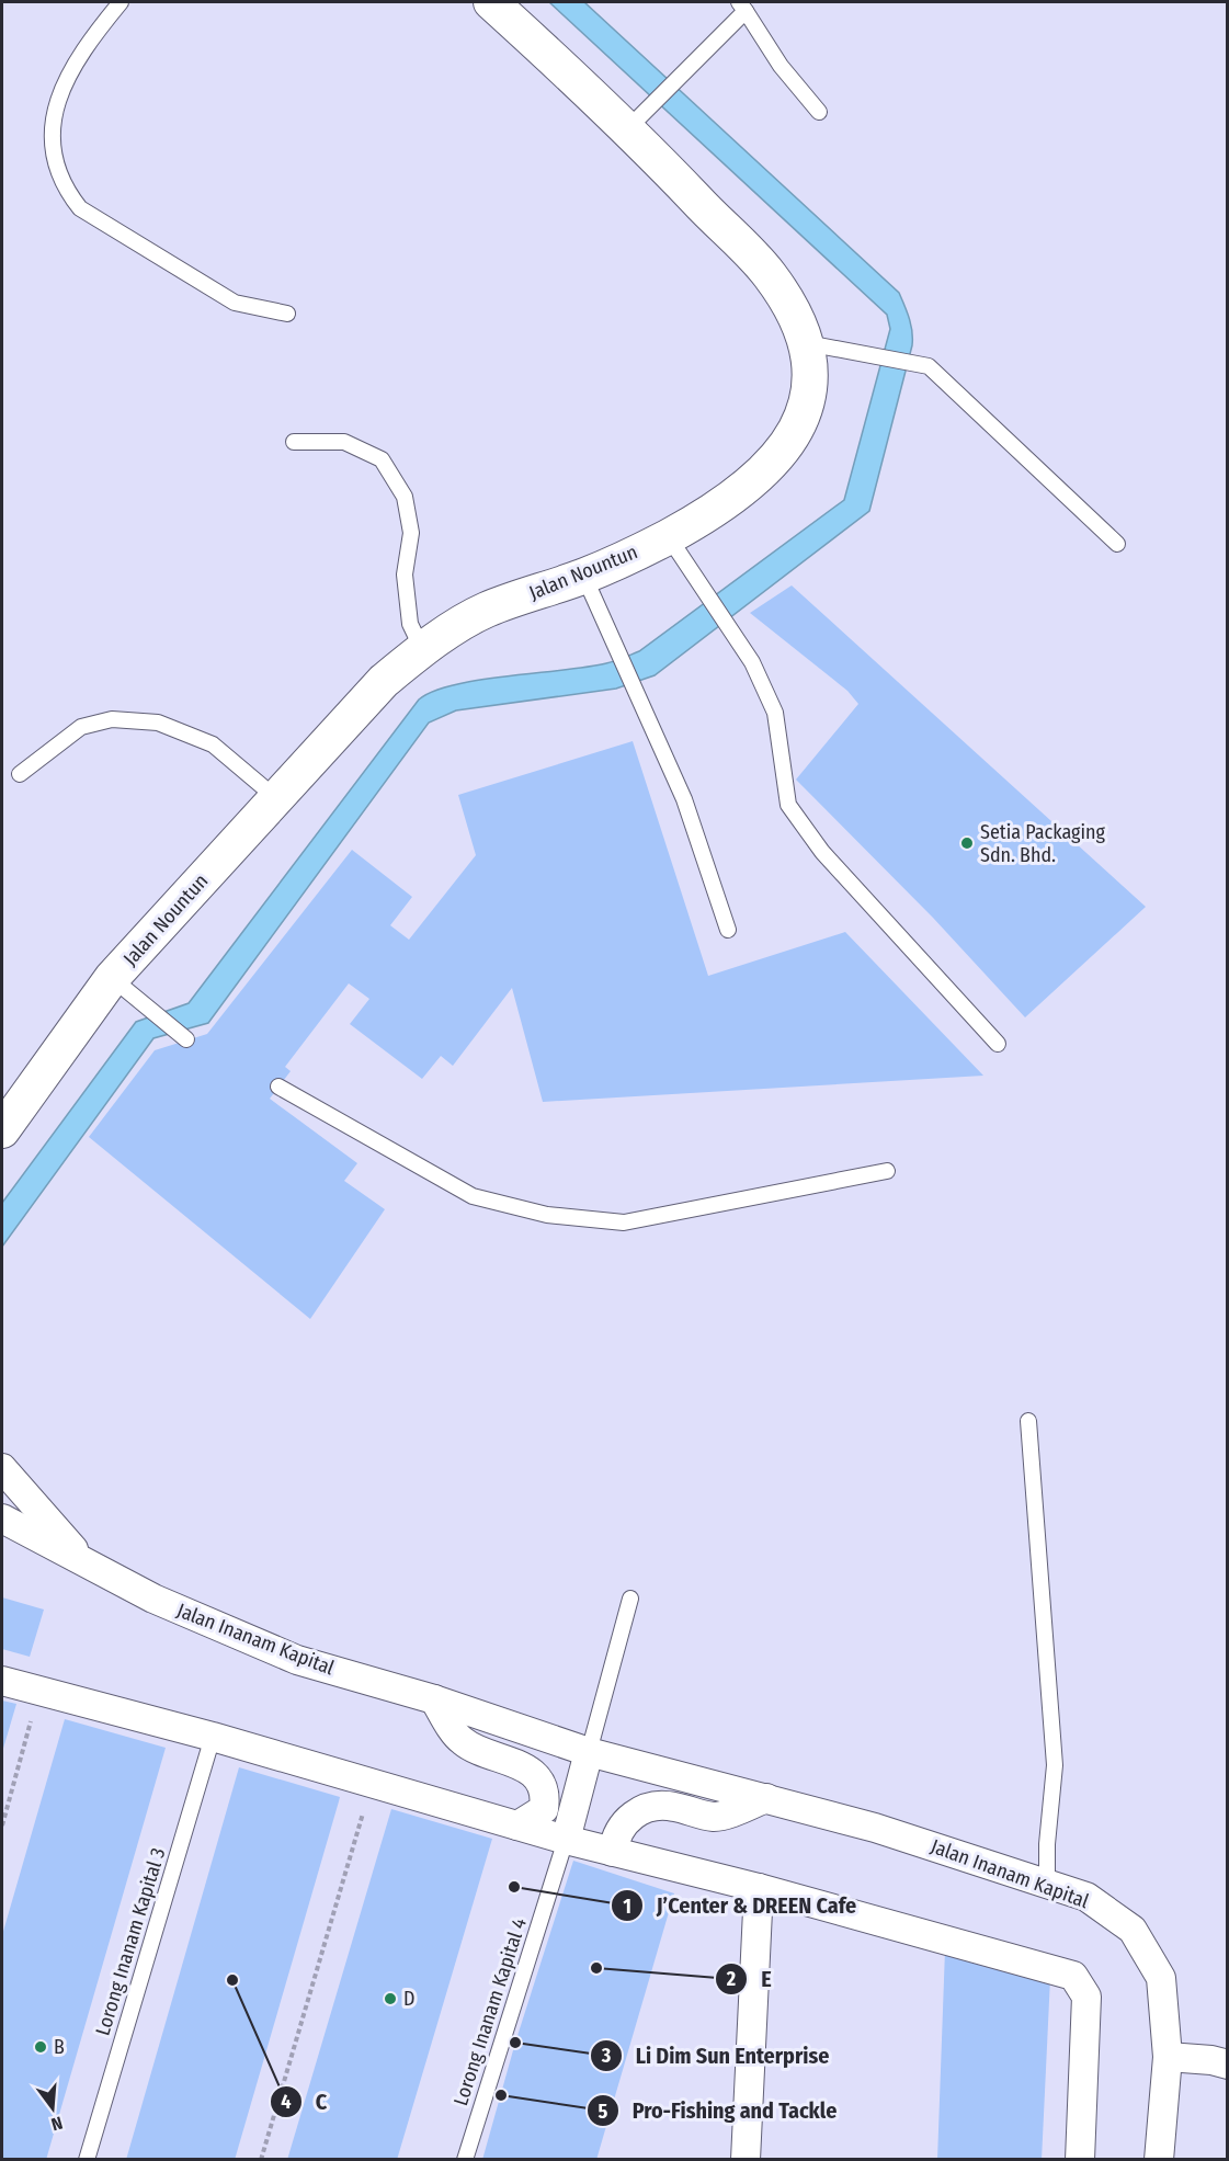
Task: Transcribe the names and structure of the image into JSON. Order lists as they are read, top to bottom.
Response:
{
  "streets": {
    "street": ["Jalan Nountun", "Jalan Inanam Kapital"],
    "lane": ["Lorong Inanam Kapital 3", "Lorong Inanam Kapital 4"]
  },
  "places": [
    "Setia Packaging Sdn. Bhd.",
    "J’Center & DREEN Cafe",
    "E",
    "C",
    "D",
    "Li Dim Sun Enterprise",
    "B",
    "Pro-Fishing and Tackle"
  ],
  "north": "bottom"
}
